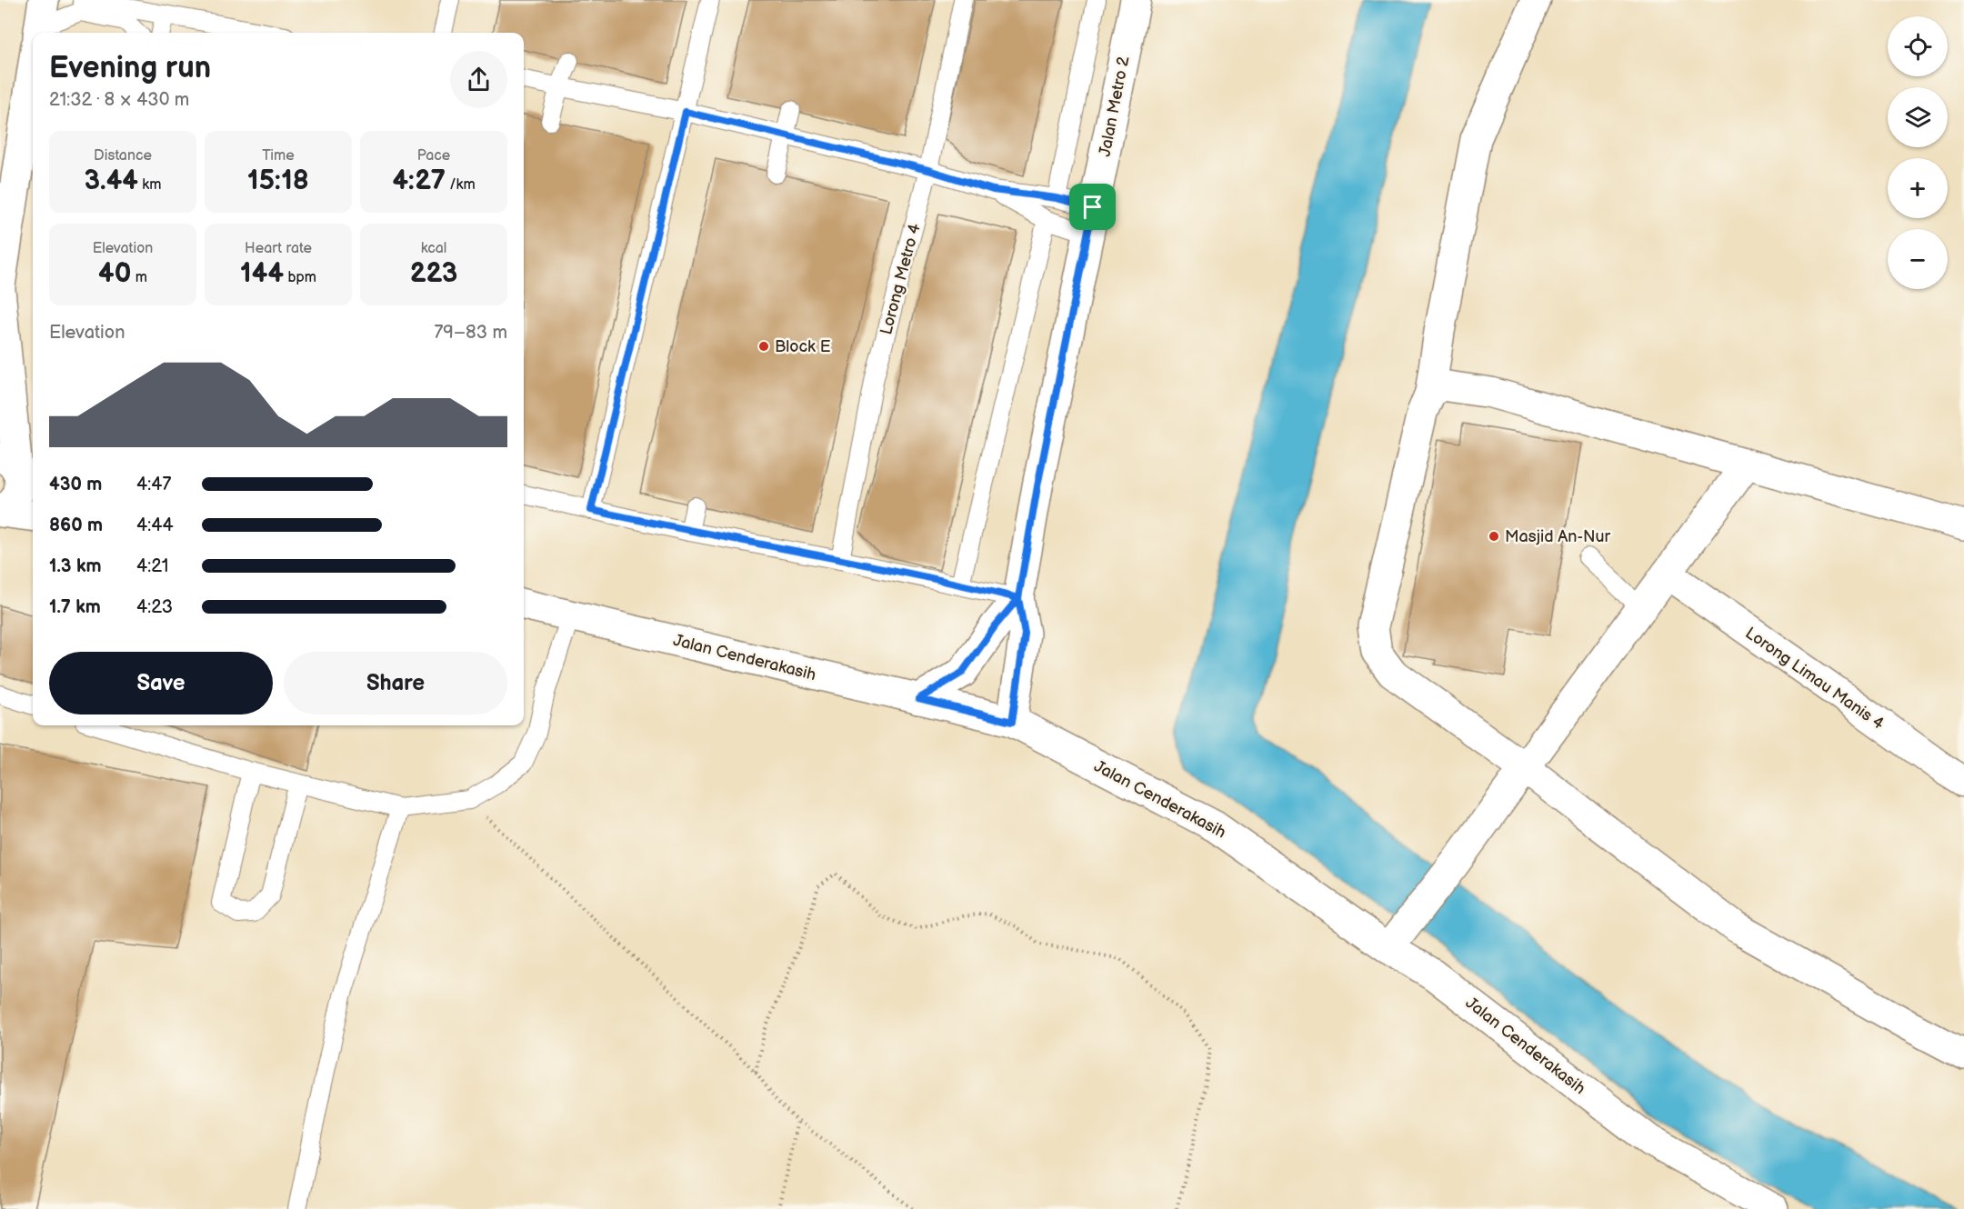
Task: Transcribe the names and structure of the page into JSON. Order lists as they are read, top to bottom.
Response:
{
  "streets": {
    "street": ["Jalan Metro 2", "Jalan Cenderakasih", "Lorong Limau Manis 4"],
    "lane": ["Lorong Metro 4"]
  },
  "crossings": [
    ["Jalan Metro 2", "Jalan Cenderakasih"]
  ],
  "places": ["Block E", "Masjid An-Nur"],
  "page": {
    "map_buttons": ["+", "−"],
    "heading": ["Evening run", "21:32 · 8 × 430 m"],
    "stats": [
      ["Distance", "3.44 km"],
      ["Time", "15:18"],
      ["Pace", "4:27 /km"],
      ["Elevation", "40 m"],
      ["Heart rate", "144 bpm"],
      ["kcal", "223"]
    ],
    "chart": ["Elevation", "79–83 m"],
    "list": [
      {
        "name": "430 m",
        "note": "4:47"
      },
      {
        "name": "860 m",
        "note": "4:44"
      },
      {
        "name": "1.3 km",
        "note": "4:21"
      },
      {
        "name": "1.7 km",
        "note": "4:23"
      }
    ],
    "buttons": ["Save", "Share"]
  }
}
